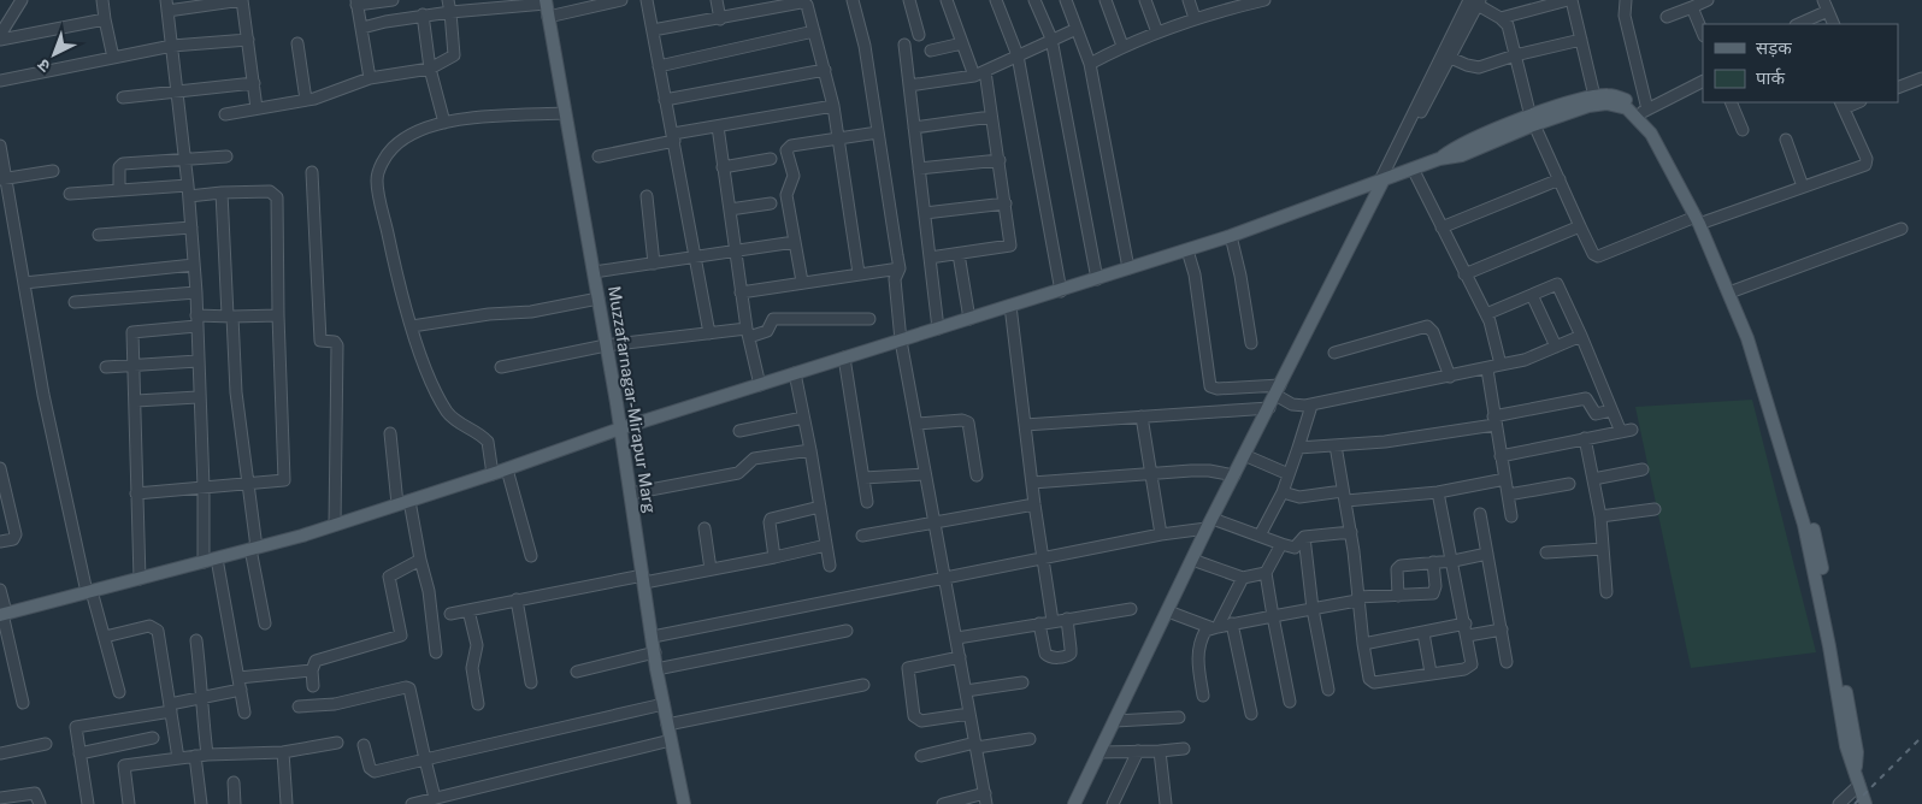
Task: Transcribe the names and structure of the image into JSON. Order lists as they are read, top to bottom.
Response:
{
  "streets": {
    "main road": ["Muzzafarnagar-Mirapur Marg"]
  },
  "legend": ["सड़क", "पार्क"],
  "north": "bottom left"
}
